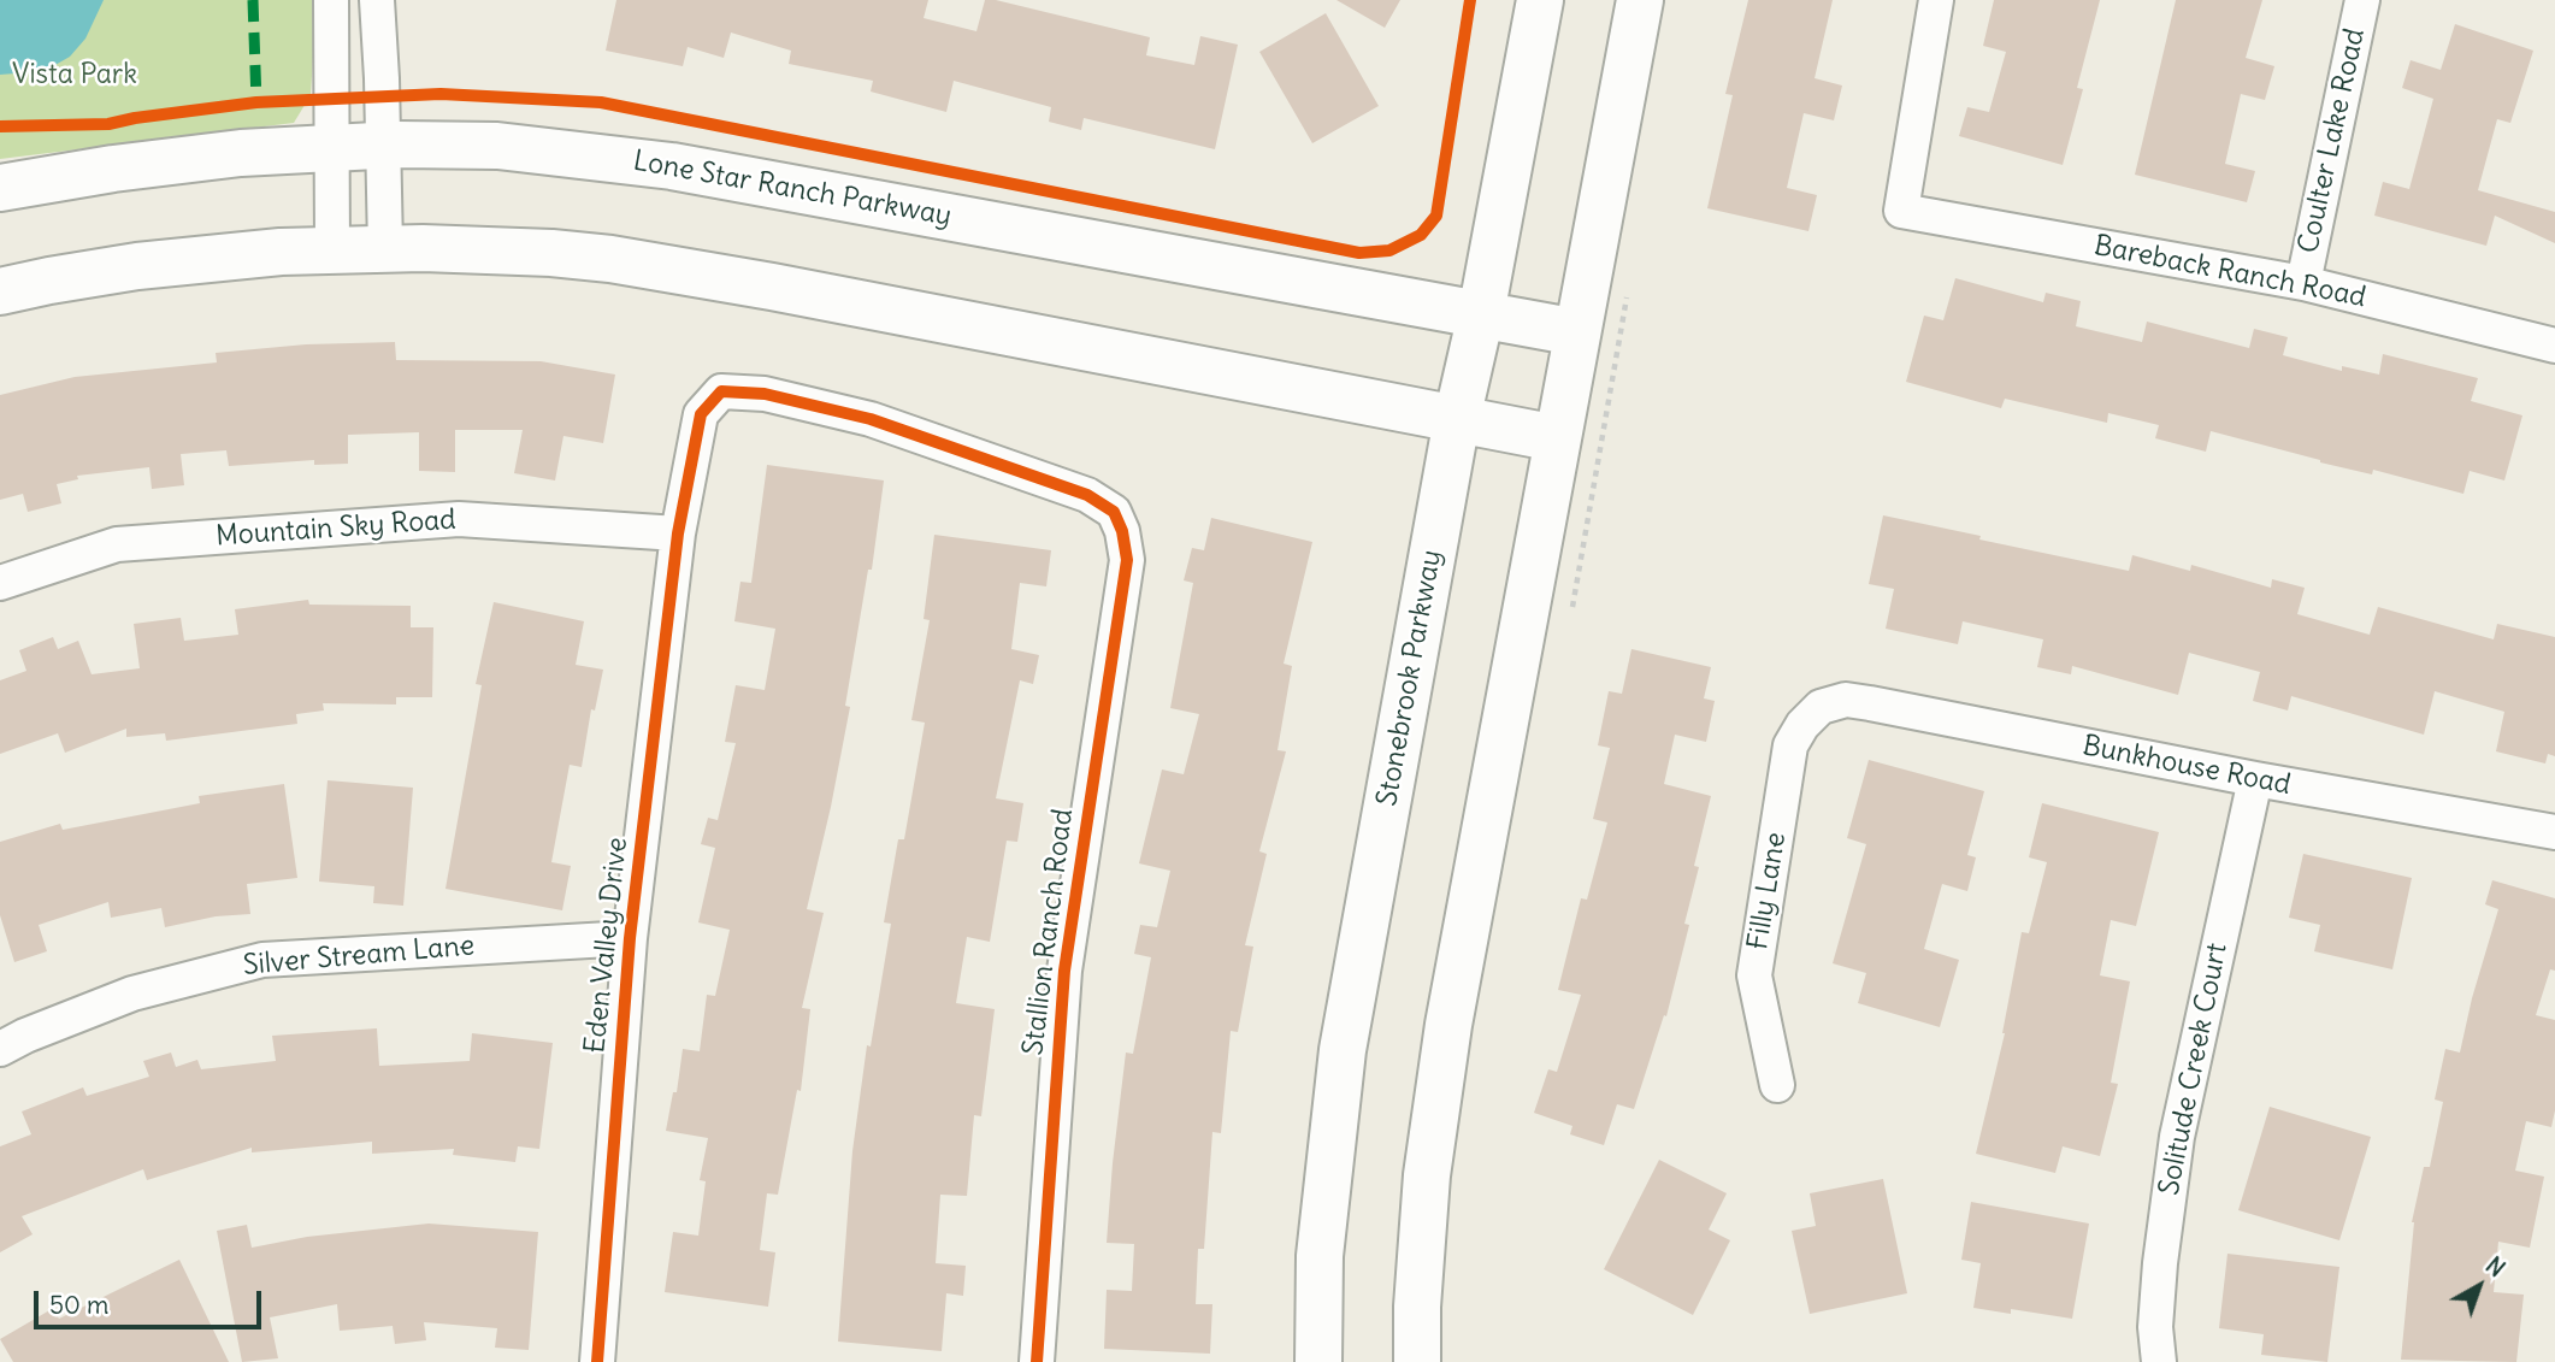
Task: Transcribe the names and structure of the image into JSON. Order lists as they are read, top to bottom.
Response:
{
  "streets": {
    "main road": ["Lone Star Ranch Parkway", "Stonebrook Parkway"],
    "street": [
      "Coulter Lake Road",
      "Bareback Ranch Road",
      "Mountain Sky Road",
      "Bunkhouse Road",
      "Filly Lane",
      "Stallion Ranch Road",
      "Eden Valley Drive",
      "Silver Stream Lane",
      "Solitude Creek Court"
    ]
  },
  "crossings": [
    ["Coulter Lake Road", "Bareback Ranch Road"],
    ["Lone Star Ranch Parkway", "Stonebrook Parkway"],
    ["Mountain Sky Road", "Eden Valley Drive"],
    ["Bunkhouse Road", "Filly Lane"],
    ["Bunkhouse Road", "Solitude Creek Court"],
    ["Stallion Ranch Road", "Eden Valley Drive"],
    ["Eden Valley Drive", "Silver Stream Lane"]
  ],
  "parks": ["Vista Park"],
  "scale_bar": "50 m",
  "north": "top right"
}
